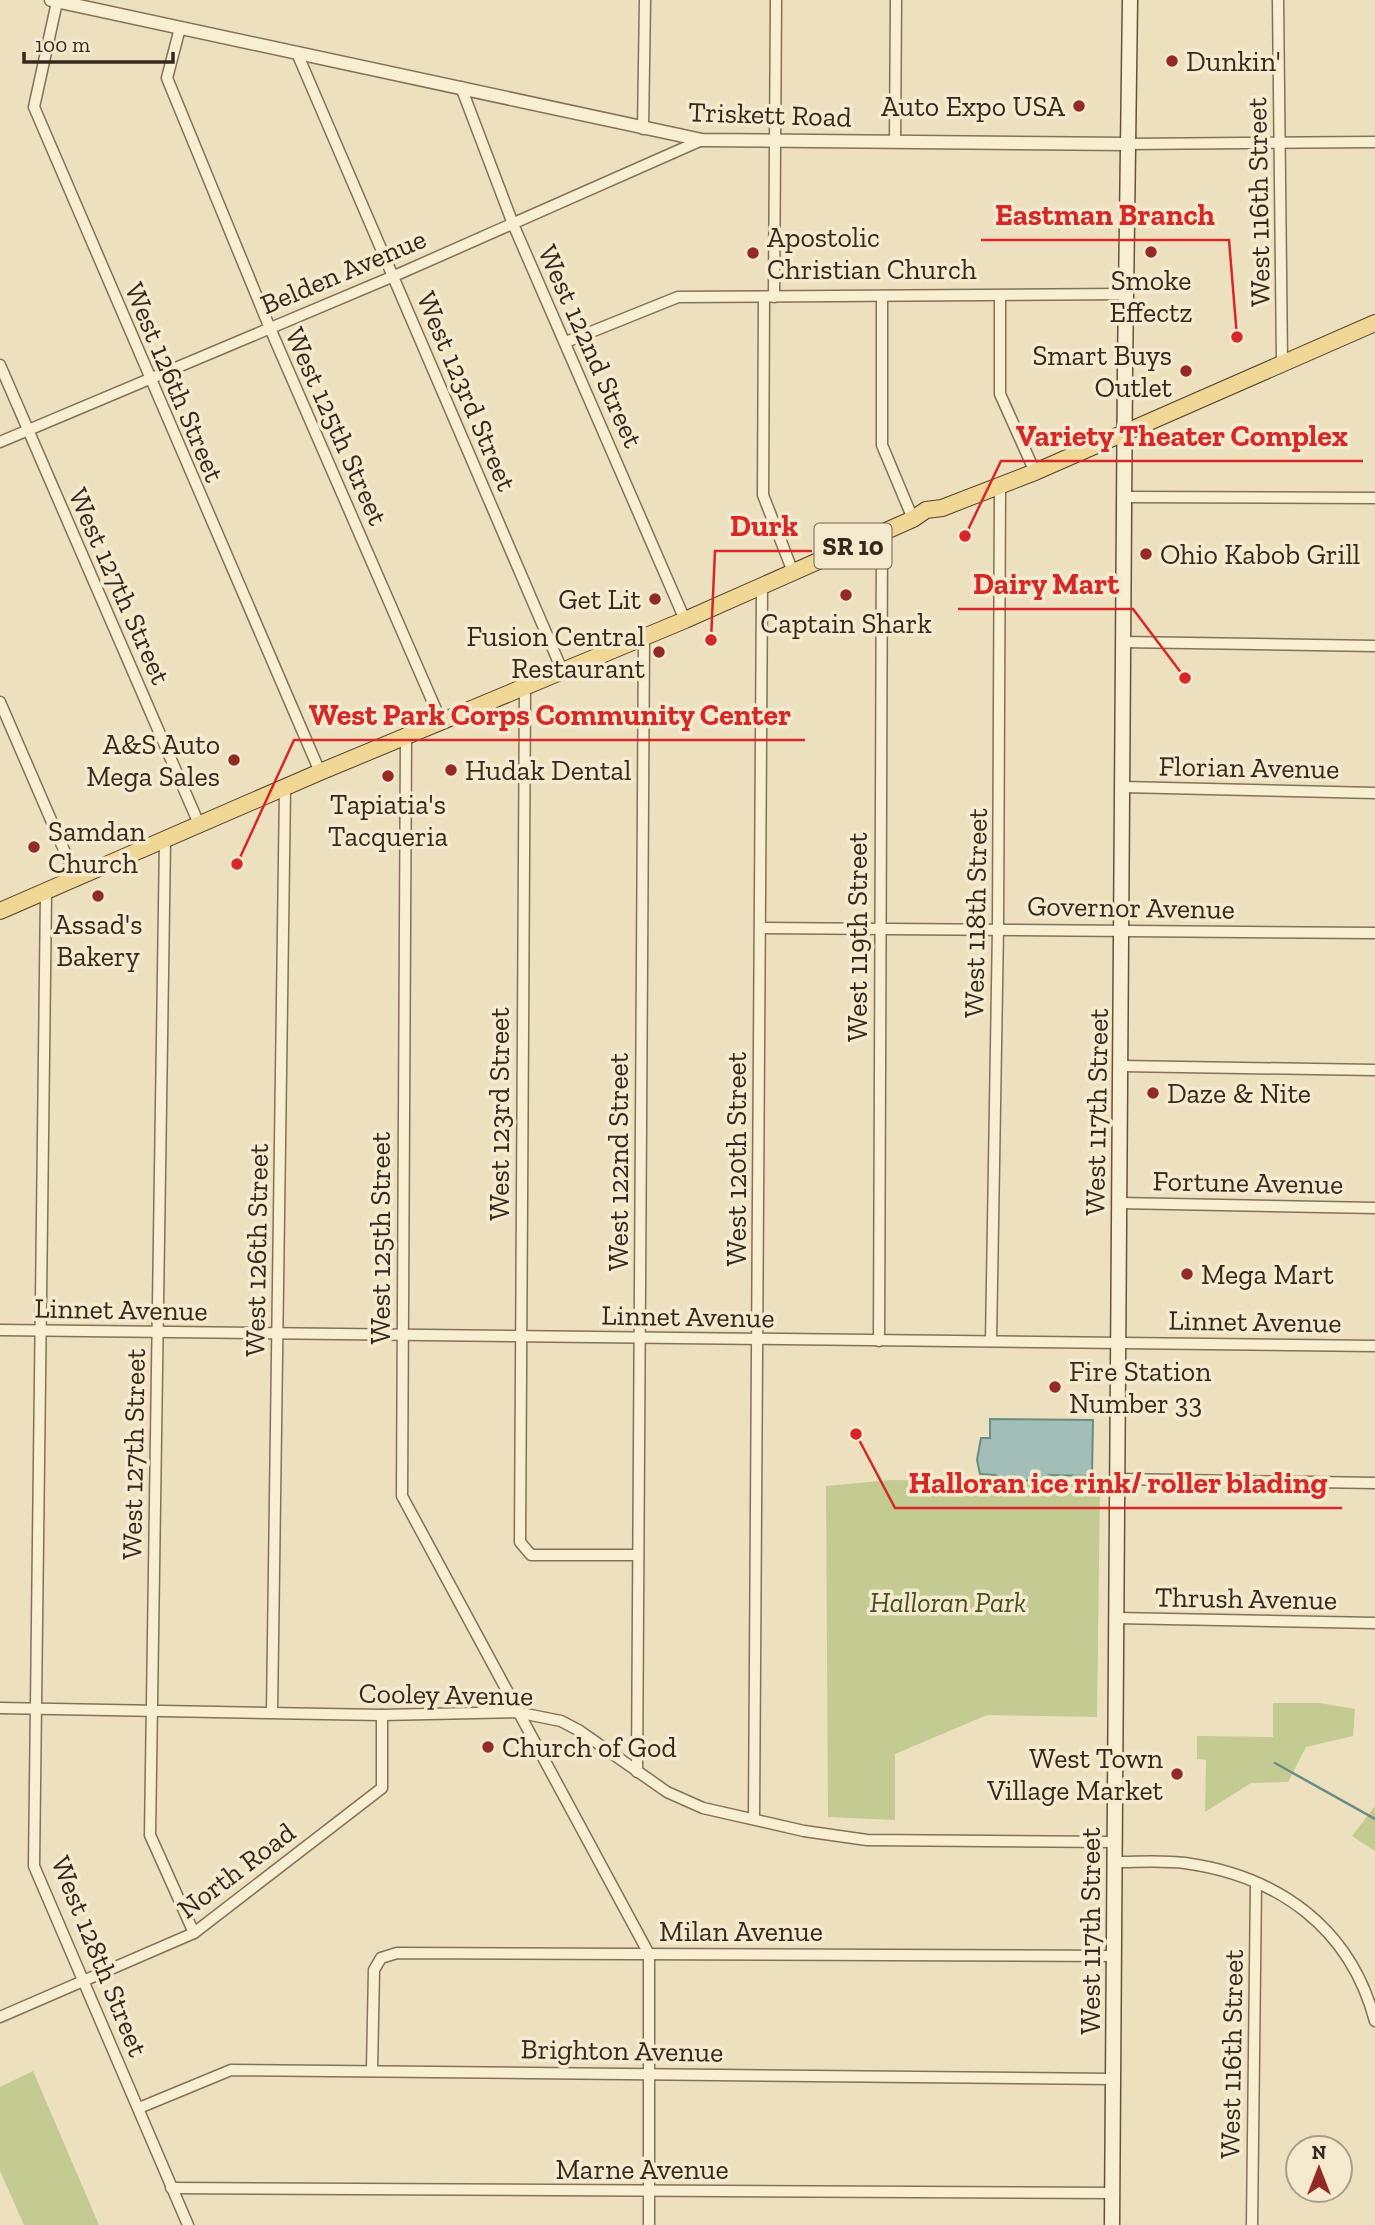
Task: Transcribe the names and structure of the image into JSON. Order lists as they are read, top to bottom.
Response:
{
  "streets": {
    "main road": ["SR 10", "West 117th Street"],
    "street": [
      "Triskett Road",
      "West 116th Street",
      "Belden Avenue",
      "West 122nd Street",
      "West 126th Street",
      "West 123rd Street",
      "West 125th Street",
      "West 127th Street",
      "Florian Avenue",
      "Governor Avenue",
      "West 118th Street",
      "West 119th Street",
      "West 120th Street",
      "Fortune Avenue",
      "Linnet Avenue",
      "Thrush Avenue",
      "Cooley Avenue",
      "North Road",
      "Milan Avenue",
      "West 128th Street",
      "Brighton Avenue",
      "Marne Avenue"
    ]
  },
  "crossings": [
    ["Triskett Road", "West 116th Street"],
    ["Triskett Road", "Belden Avenue"],
    ["Triskett Road", "West 122nd Street"],
    ["Triskett Road", "West 126th Street"],
    ["Triskett Road", "West 123rd Street"],
    ["Triskett Road", "West 125th Street"],
    ["Triskett Road", "West 117th Street"],
    ["West 116th Street", "SR 10"],
    ["Belden Avenue", "West 122nd Street"],
    ["Belden Avenue", "West 126th Street"],
    ["Belden Avenue", "West 123rd Street"],
    ["Belden Avenue", "West 125th Street"],
    ["Belden Avenue", "West 127th Street"],
    ["West 122nd Street", "West 123rd Street"],
    ["West 122nd Street", "SR 10"],
    ["West 122nd Street", "Linnet Avenue"],
    ["West 122nd Street", "Cooley Avenue"],
    ["West 126th Street", "SR 10"],
    ["West 126th Street", "Linnet Avenue"],
    ["West 126th Street", "Cooley Avenue"],
    ["West 123rd Street", "SR 10"],
    ["West 123rd Street", "Linnet Avenue"],
    ["West 125th Street", "SR 10"],
    ["West 125th Street", "Linnet Avenue"],
    ["West 125th Street", "Cooley Avenue"],
    ["West 125th Street", "Milan Avenue"],
    ["SR 10", "West 127th Street"],
    ["SR 10", "West 118th Street"],
    ["SR 10", "West 119th Street"],
    ["SR 10", "West 117th Street"],
    ["SR 10", "West 120th Street"],
    ["SR 10", "West 128th Street"],
    ["West 127th Street", "Linnet Avenue"],
    ["West 127th Street", "Cooley Avenue"],
    ["West 127th Street", "North Road"],
    ["Florian Avenue", "West 117th Street"],
    ["Governor Avenue", "West 118th Street"],
    ["Governor Avenue", "West 119th Street"],
    ["Governor Avenue", "West 117th Street"],
    ["Governor Avenue", "West 120th Street"],
    ["West 118th Street", "Linnet Avenue"],
    ["West 119th Street", "Linnet Avenue"],
    ["West 117th Street", "Fortune Avenue"],
    ["West 117th Street", "Linnet Avenue"],
    ["West 117th Street", "Thrush Avenue"],
    ["West 117th Street", "Cooley Avenue"],
    ["West 117th Street", "Milan Avenue"],
    ["West 117th Street", "Brighton Avenue"],
    ["West 117th Street", "Marne Avenue"],
    ["West 120th Street", "Linnet Avenue"],
    ["West 120th Street", "Cooley Avenue"],
    ["Linnet Avenue", "West 128th Street"],
    ["Cooley Avenue", "North Road"],
    ["Cooley Avenue", "West 128th Street"],
    ["North Road", "West 128th Street"],
    ["Milan Avenue", "Brighton Avenue"],
    ["West 128th Street", "Brighton Avenue"],
    ["West 128th Street", "Marne Avenue"]
  ],
  "parks": ["Halloran Park"],
  "places": [
    "Dunkin'",
    "Auto Expo USA",
    "Smoke Effectz",
    "Apostolic Christian Church",
    "Eastman Branch",
    "Smart Buys Outlet",
    "Variety Theater Complex",
    "Ohio Kabob Grill",
    "Captain Shark",
    "Get Lit",
    "Durk",
    "Fusion Central Restaurant",
    "Dairy Mart",
    "A&S Auto Mega Sales",
    "Hudak Dental",
    "Tapiatia's Tacqueria",
    "Samdan Church",
    "West Park Corps Community Center",
    "Assad's Bakery",
    "Daze & Nite",
    "Mega Mart",
    "Fire Station Number 33",
    "Halloran ice rink/ roller blading",
    "Church of God",
    "West Town Village Market"
  ],
  "scale_bar": "100 m",
  "north": "top"
}
